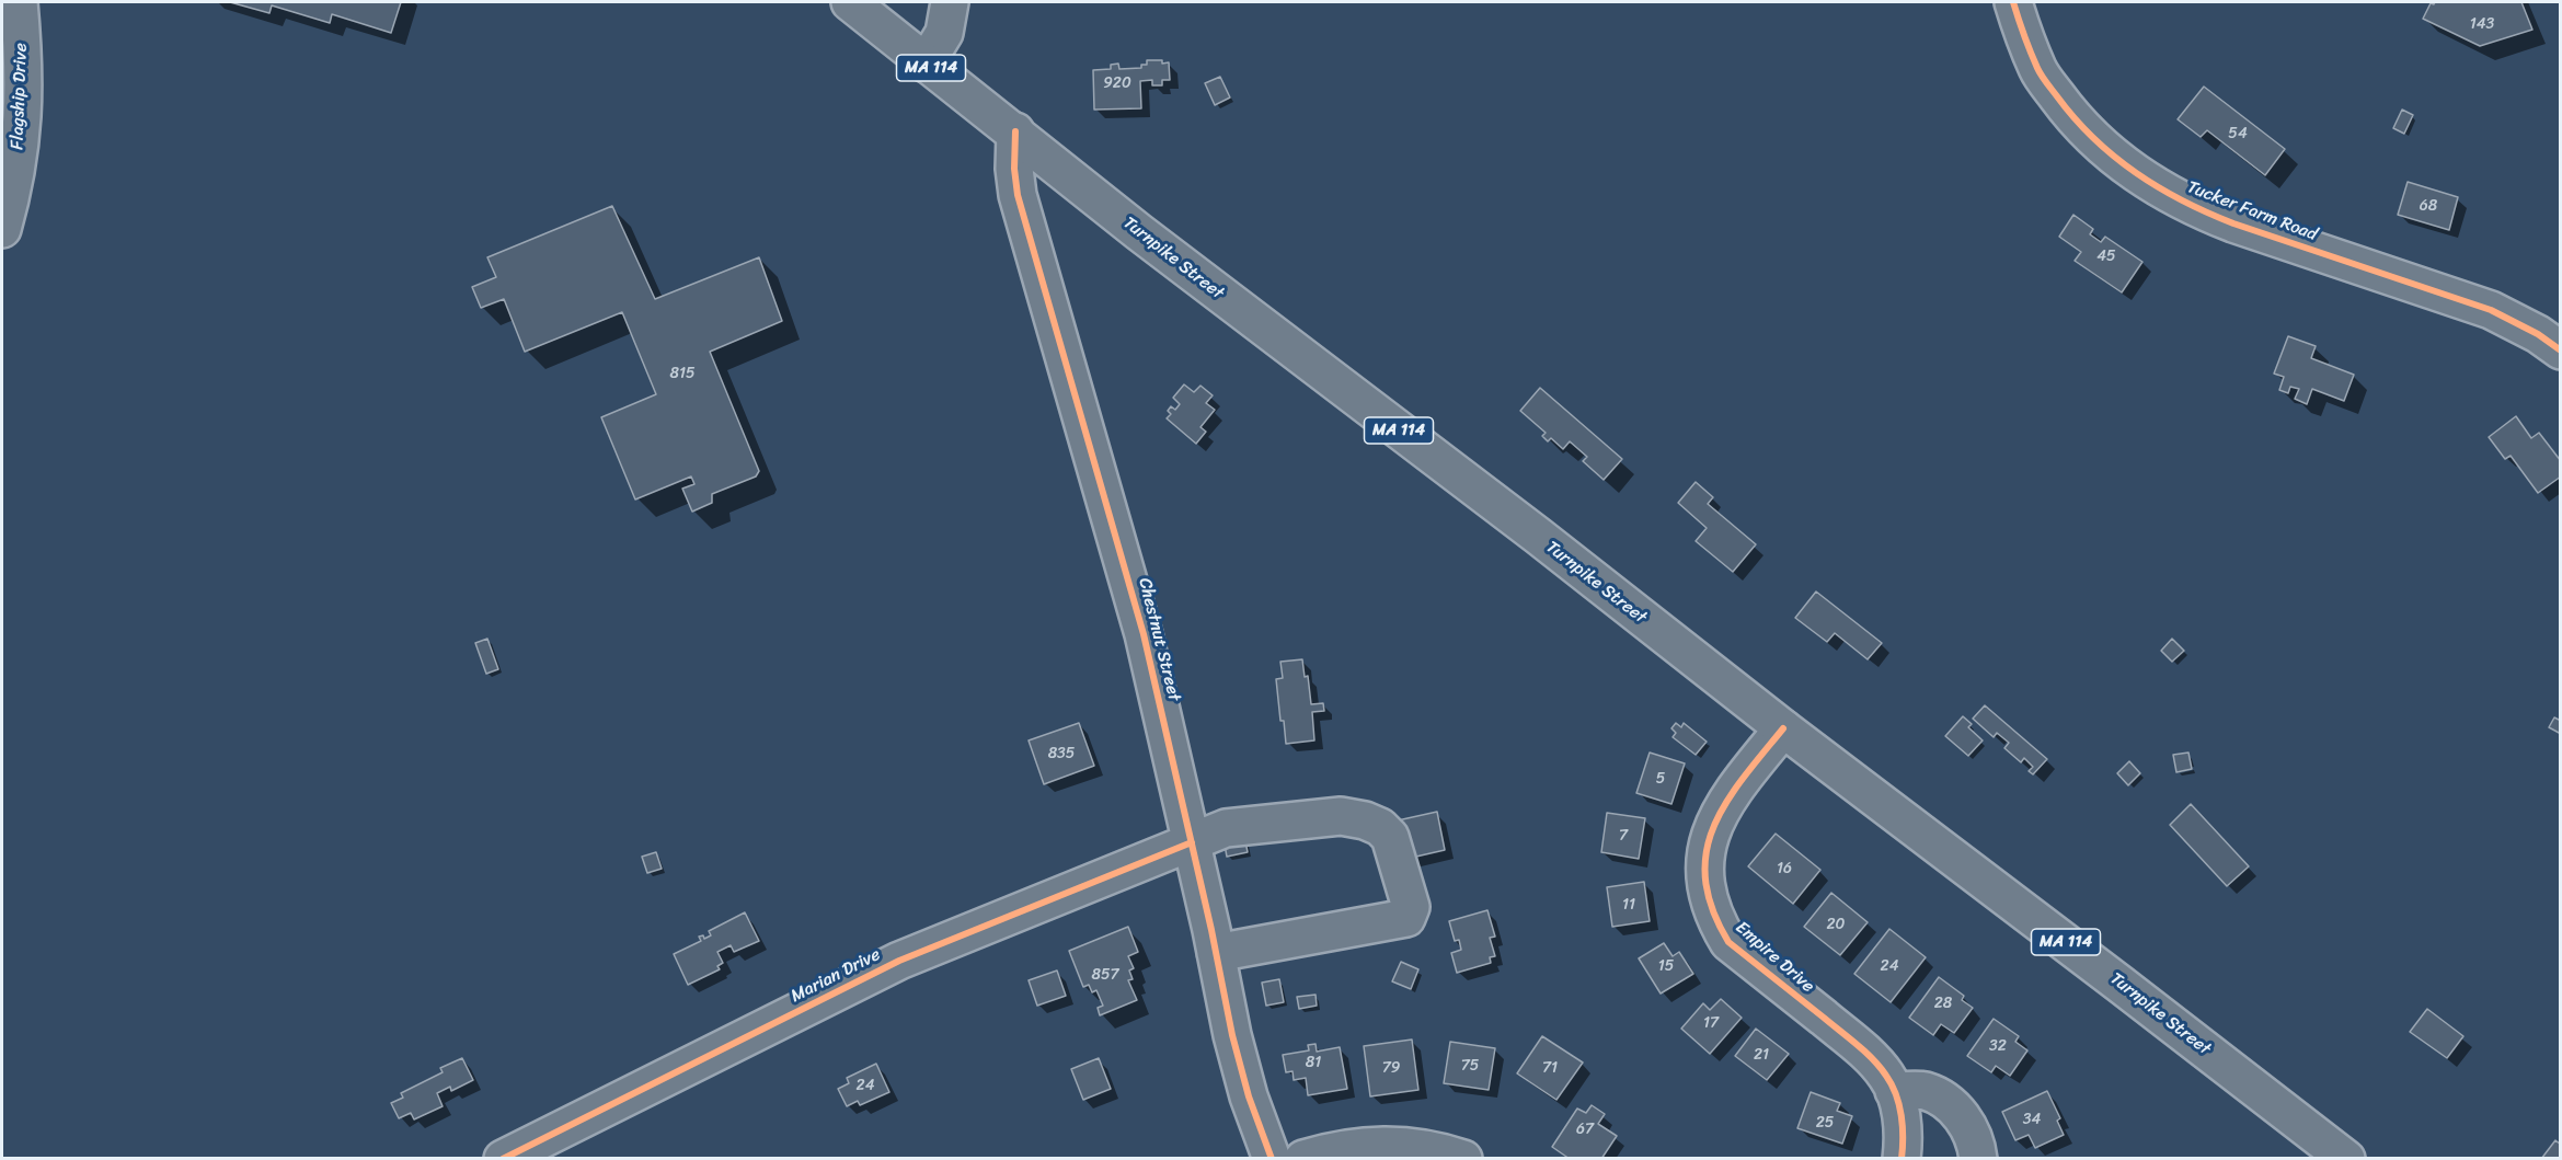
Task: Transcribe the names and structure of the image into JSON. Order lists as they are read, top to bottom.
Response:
{
  "streets": {
    "main road": [
      "MA 114",
      "Flagship Drive",
      "Tucker Farm Road",
      "Turnpike Street",
      "Chestnut Street",
      "Empire Drive",
      "Marian Drive"
    ]
  },
  "crossings": [
    ["Turnpike Street", "Chestnut Street"],
    ["Turnpike Street", "Empire Drive"],
    ["Chestnut Street", "Marian Drive"]
  ],
  "house_numbers": [
    "143",
    "920",
    "54",
    "68",
    "45",
    "815",
    "835",
    "5",
    "7",
    "16",
    "11",
    "20",
    "15",
    "24",
    "857",
    "28",
    "17",
    "32",
    "21",
    "81",
    "75",
    "79",
    "71",
    "24",
    "34",
    "25",
    "67"
  ]
}
